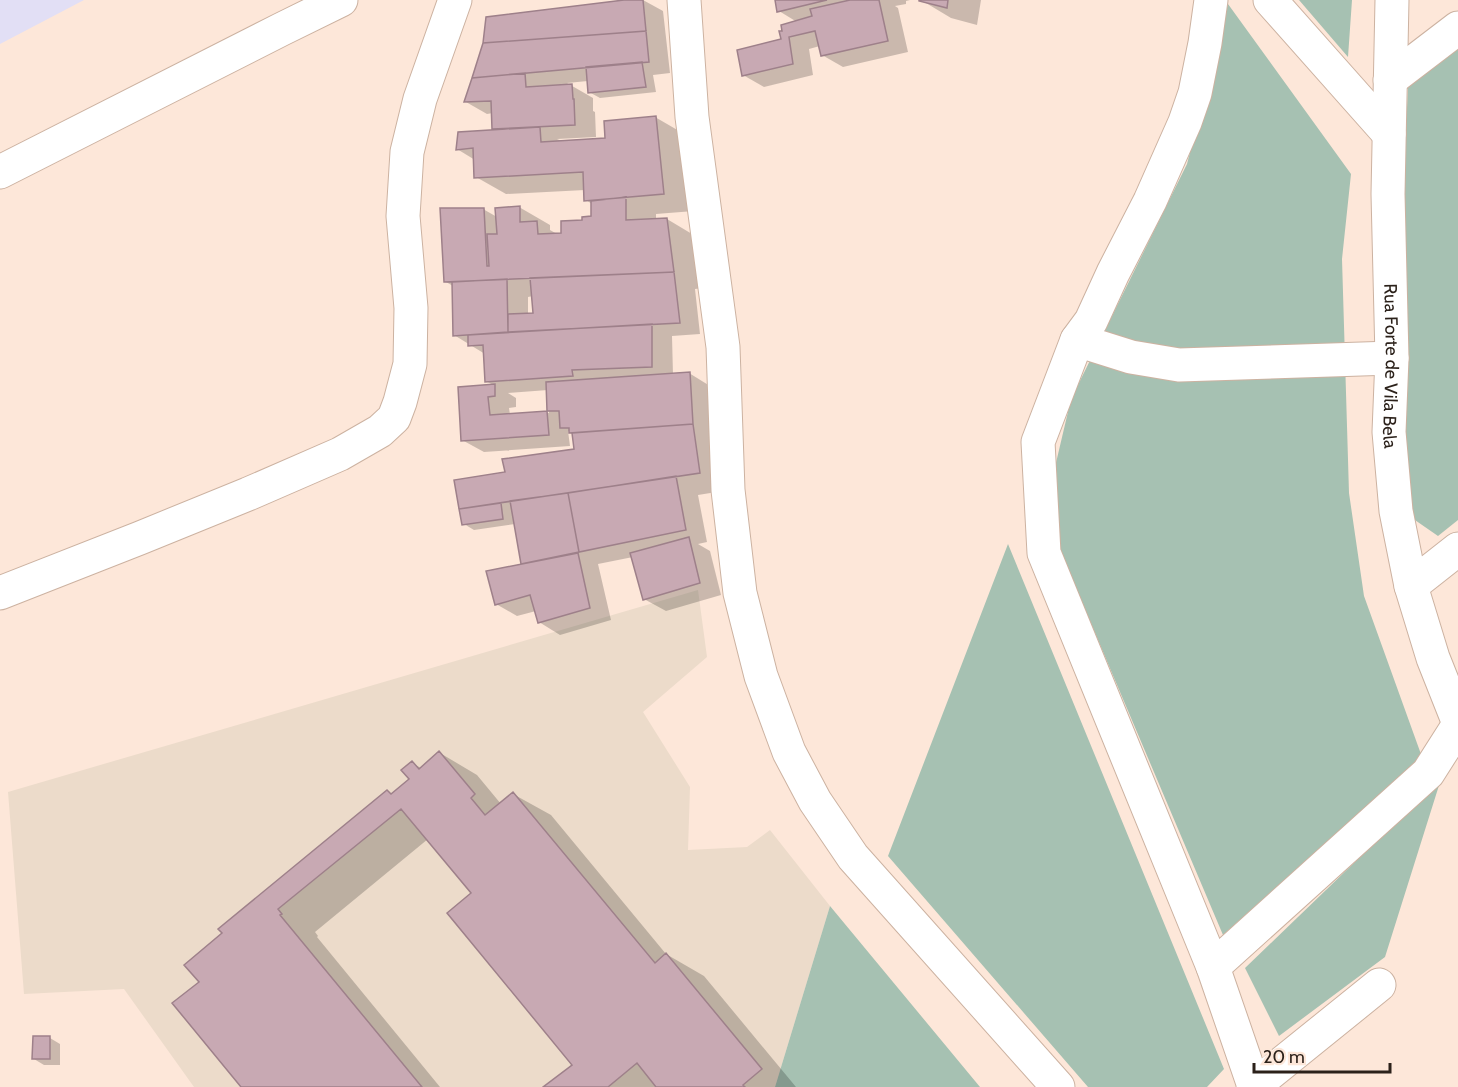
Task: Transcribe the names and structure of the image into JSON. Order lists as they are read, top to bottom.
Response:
{
  "streets": {
    "street": ["Rua Forte de Vila Bela"]
  },
  "scale_bar": "20 m"
}
